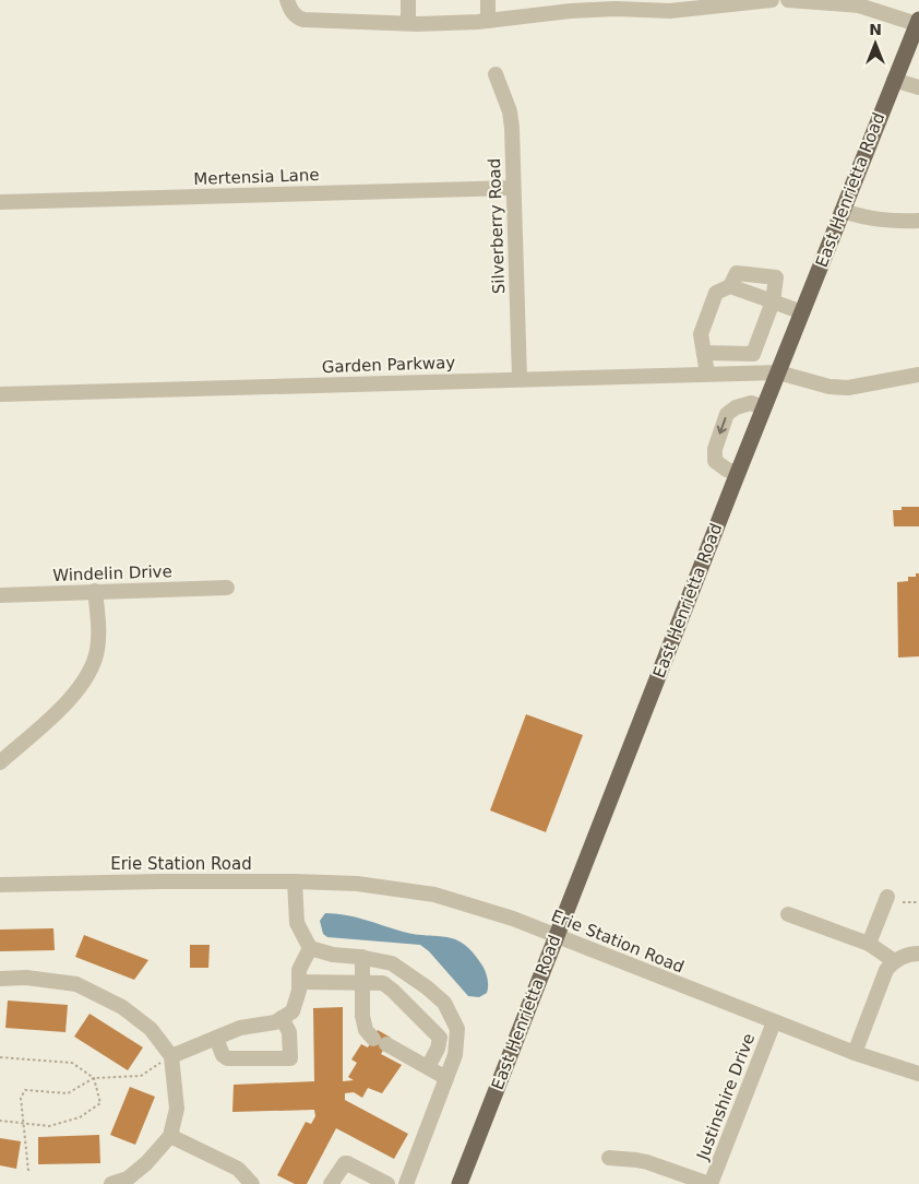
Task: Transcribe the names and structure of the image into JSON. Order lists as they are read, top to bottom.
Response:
{
  "streets": {
    "main road": ["East Henrietta Road"],
    "street": [
      "Mertensia Lane",
      "Silverberry Road",
      "Garden Parkway",
      "Windelin Drive",
      "Erie Station Road",
      "Justinshire Drive"
    ]
  },
  "crossings": [
    ["Mertensia Lane", "Silverberry Road"],
    ["East Henrietta Road", "Garden Parkway"],
    ["East Henrietta Road", "Erie Station Road"],
    ["Silverberry Road", "Garden Parkway"],
    ["Erie Station Road", "Justinshire Drive"]
  ],
  "north": "top"
}
